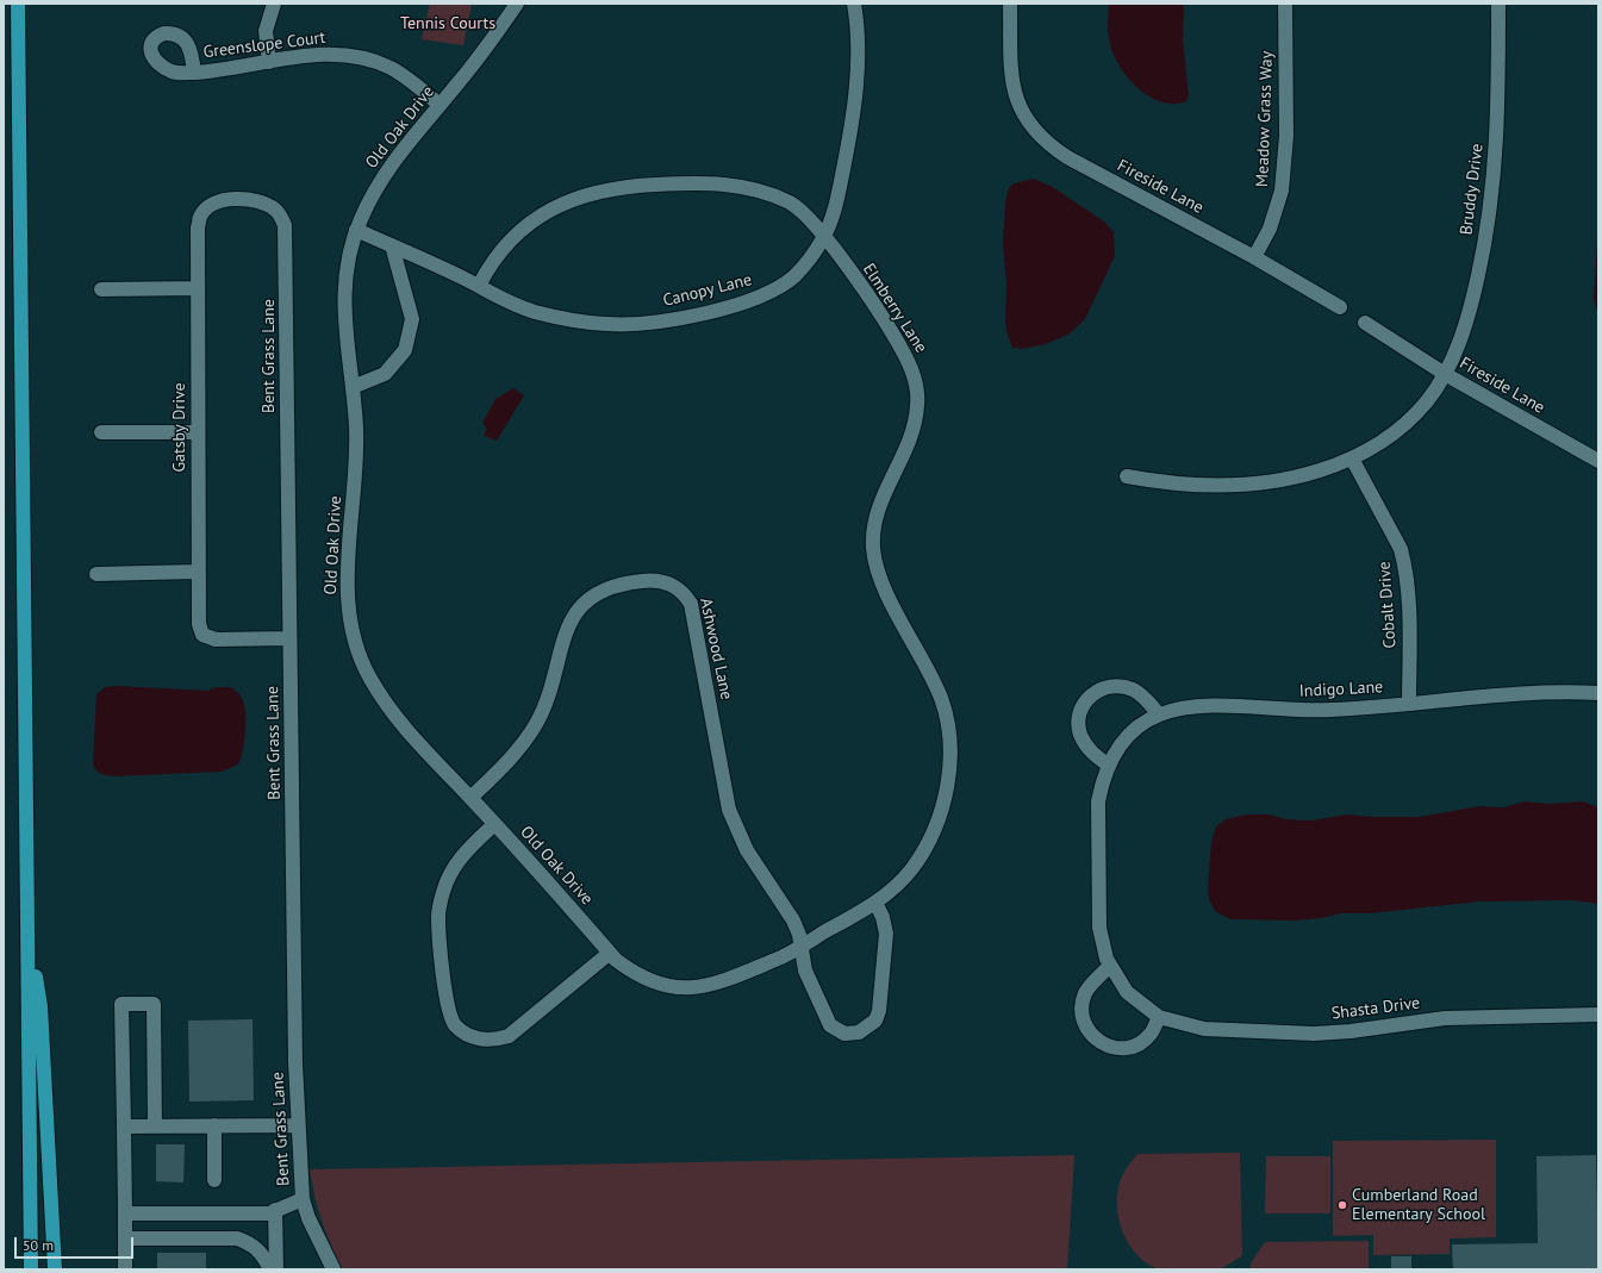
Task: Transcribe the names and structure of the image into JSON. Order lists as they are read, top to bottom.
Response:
{
  "streets": {
    "street": [
      "Greenslope Court",
      "Meadow Grass Way",
      "Old Oak Drive",
      "Fireside Lane",
      "Bruddy Drive",
      "Canopy Lane",
      "Elmberry Lane",
      "Bent Grass Lane",
      "Gatsby Drive",
      "Cobalt Drive",
      "Ashwood Lane",
      "Indigo Lane",
      "Shasta Drive"
    ]
  },
  "crossings": [
    ["Greenslope Court", "Old Oak Drive"],
    ["Meadow Grass Way", "Fireside Lane"],
    ["Old Oak Drive", "Canopy Lane"],
    ["Old Oak Drive", "Elmberry Lane"],
    ["Old Oak Drive", "Ashwood Lane"],
    ["Fireside Lane", "Bruddy Drive"],
    ["Bruddy Drive", "Cobalt Drive"],
    ["Canopy Lane", "Elmberry Lane"],
    ["Elmberry Lane", "Ashwood Lane"],
    ["Bent Grass Lane", "Gatsby Drive"],
    ["Cobalt Drive", "Indigo Lane"],
    ["Indigo Lane", "Shasta Drive"]
  ],
  "parks": ["Tennis Courts"],
  "places": ["Cumberland Road Elementary School"],
  "scale_bar": "50 m"
}
